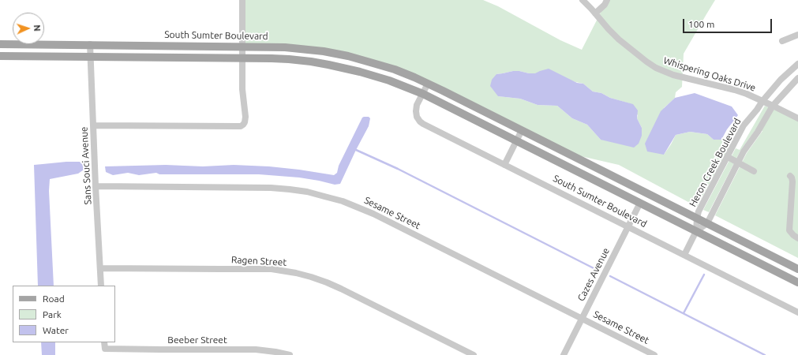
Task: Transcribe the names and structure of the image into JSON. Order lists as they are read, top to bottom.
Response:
{
  "streets": {
    "main road": ["South Sumter Boulevard"],
    "street": [
      "Whispering Oaks Drive",
      "Heron Creek Boulevard",
      "Sans Souci Avenue",
      "Sesame Street",
      "Ragen Street",
      "Cazes Avenue",
      "Beeber Street"
    ]
  },
  "crossings": [
    ["South Sumter Boulevard", "Heron Creek Boulevard"],
    ["South Sumter Boulevard", "Sans Souci Avenue"],
    ["South Sumter Boulevard", "Cazes Avenue"],
    ["Whispering Oaks Drive", "Heron Creek Boulevard"],
    ["Sans Souci Avenue", "Sesame Street"],
    ["Sans Souci Avenue", "Ragen Street"],
    ["Sesame Street", "Cazes Avenue"]
  ],
  "legend": ["Road", "Park", "Water"],
  "scale_bar": "100 m",
  "north": "right"
}
